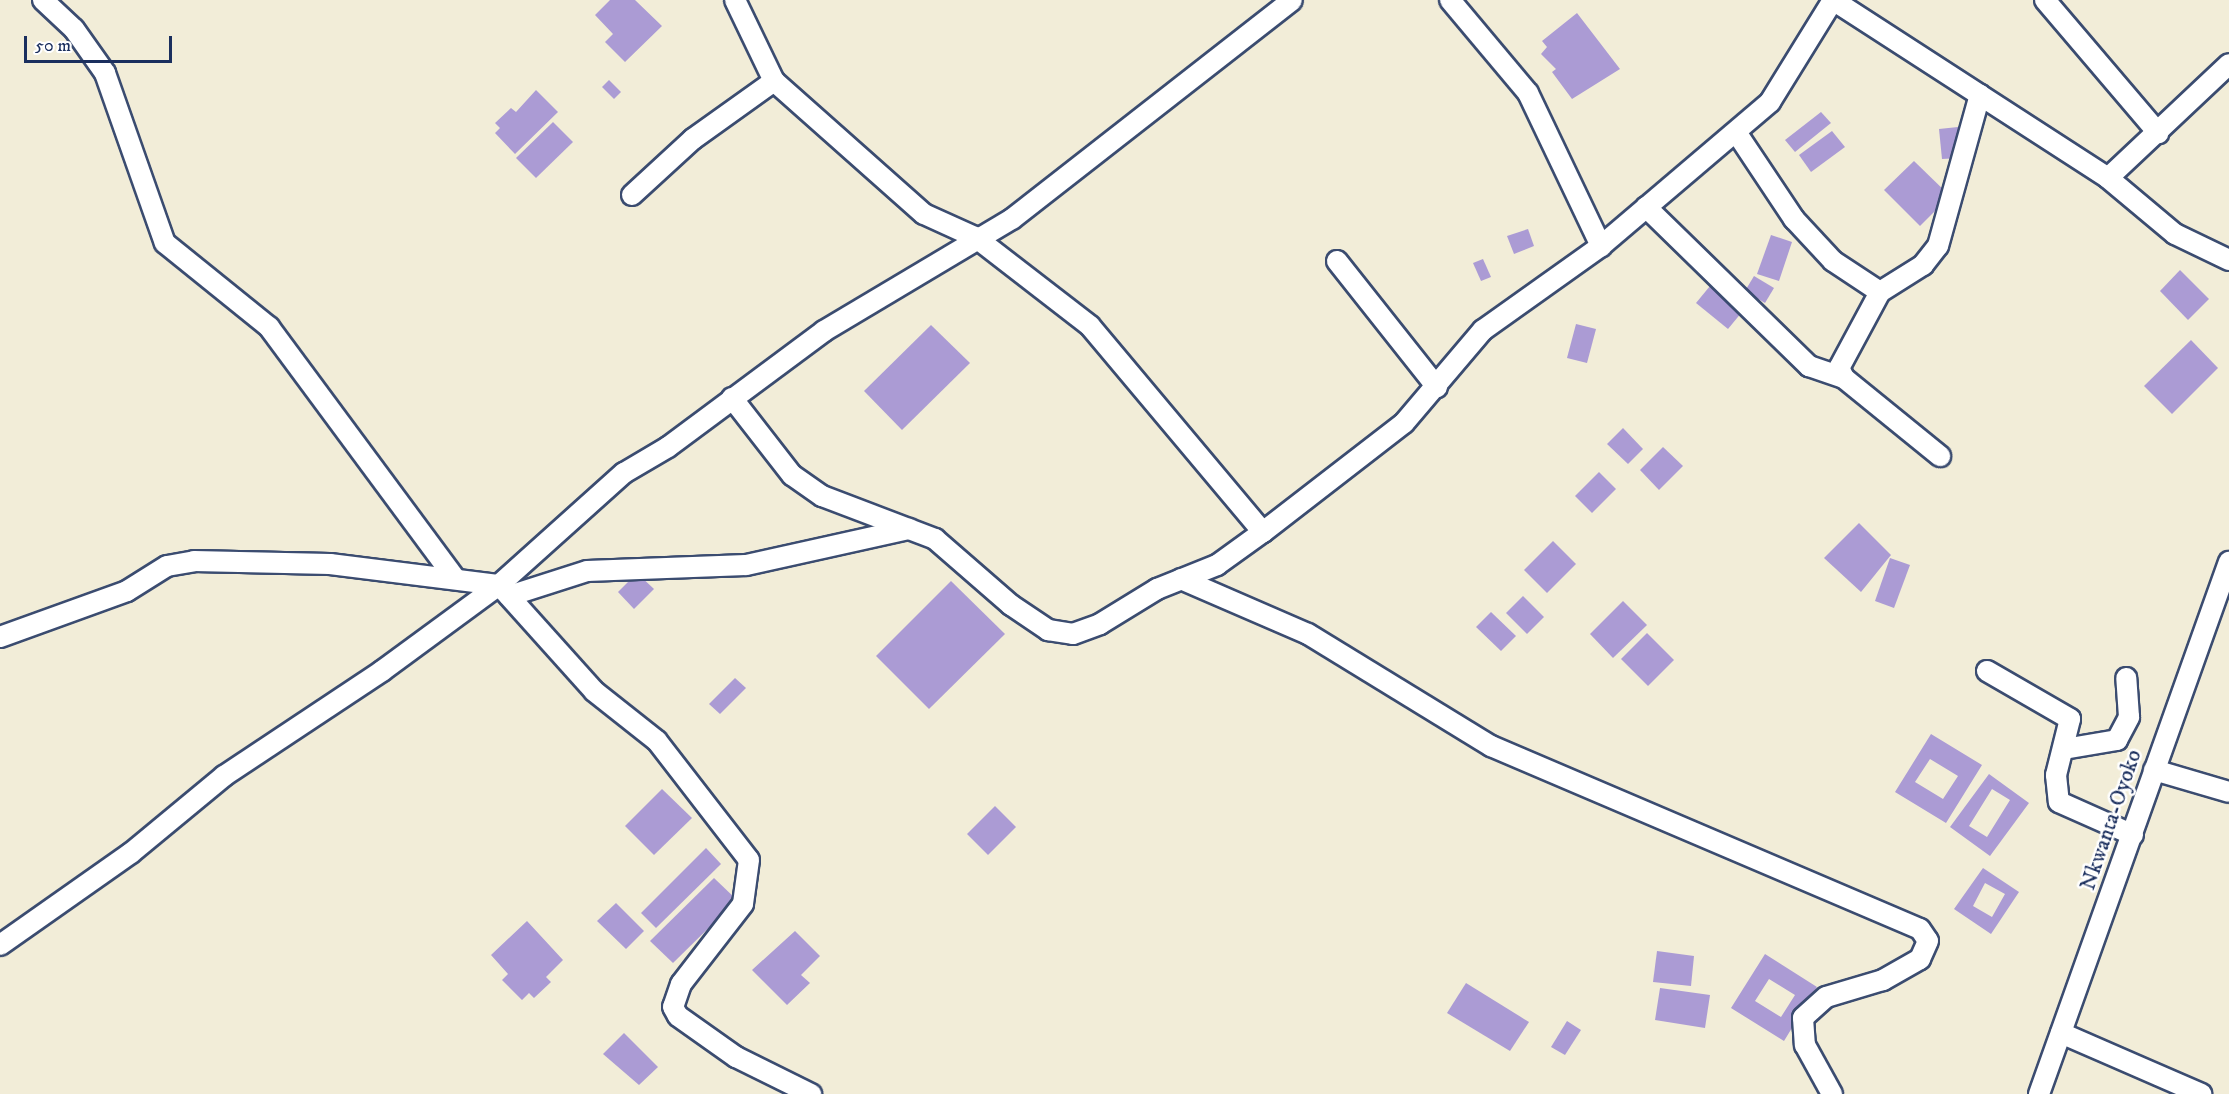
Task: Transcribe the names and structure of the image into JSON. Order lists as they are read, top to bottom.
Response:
{
  "streets": {
    "street": ["Nkwanta-Oyoko"]
  },
  "scale_bar": "50 m"
}
